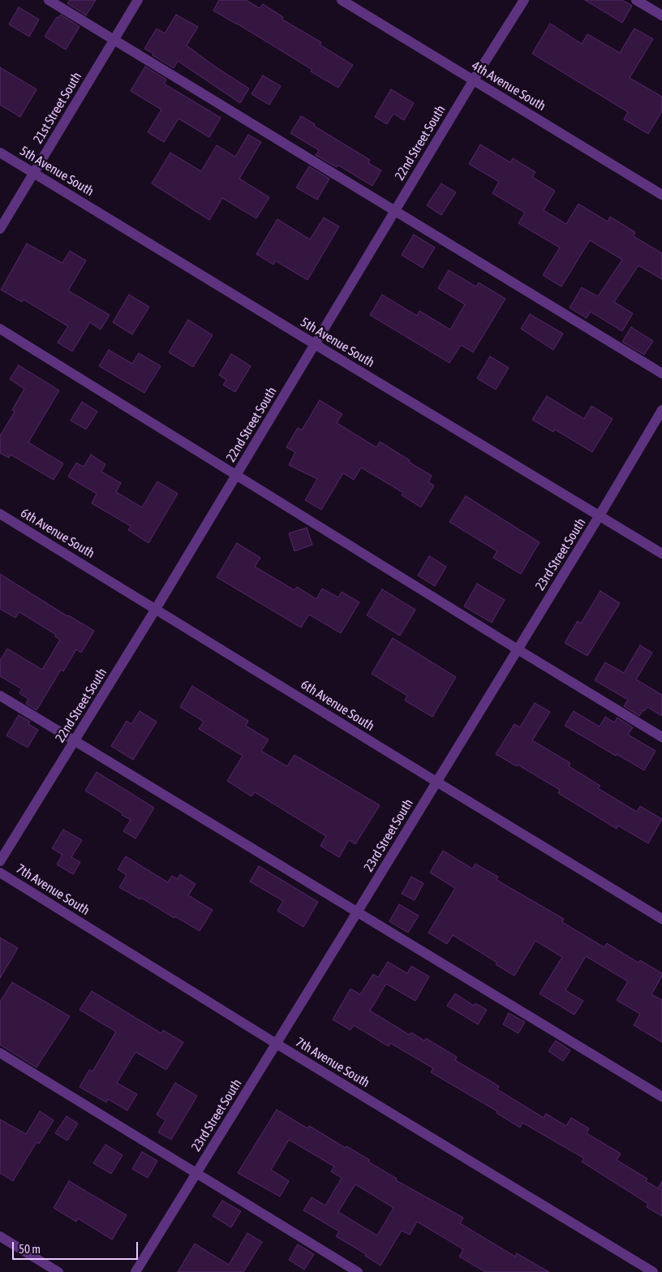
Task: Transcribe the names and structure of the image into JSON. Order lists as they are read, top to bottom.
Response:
{
  "streets": {
    "street": [
      "4th Avenue South",
      "21st Street South",
      "22nd Street South",
      "5th Avenue South",
      "6th Avenue South",
      "23rd Street South",
      "7th Avenue South"
    ]
  },
  "crossings": [
    ["4th Avenue South", "22nd Street South"],
    ["21st Street South", "5th Avenue South"],
    ["22nd Street South", "5th Avenue South"],
    ["22nd Street South", "6th Avenue South"],
    ["5th Avenue South", "23rd Street South"],
    ["6th Avenue South", "23rd Street South"],
    ["23rd Street South", "7th Avenue South"]
  ],
  "scale_bar": "50 m"
}
